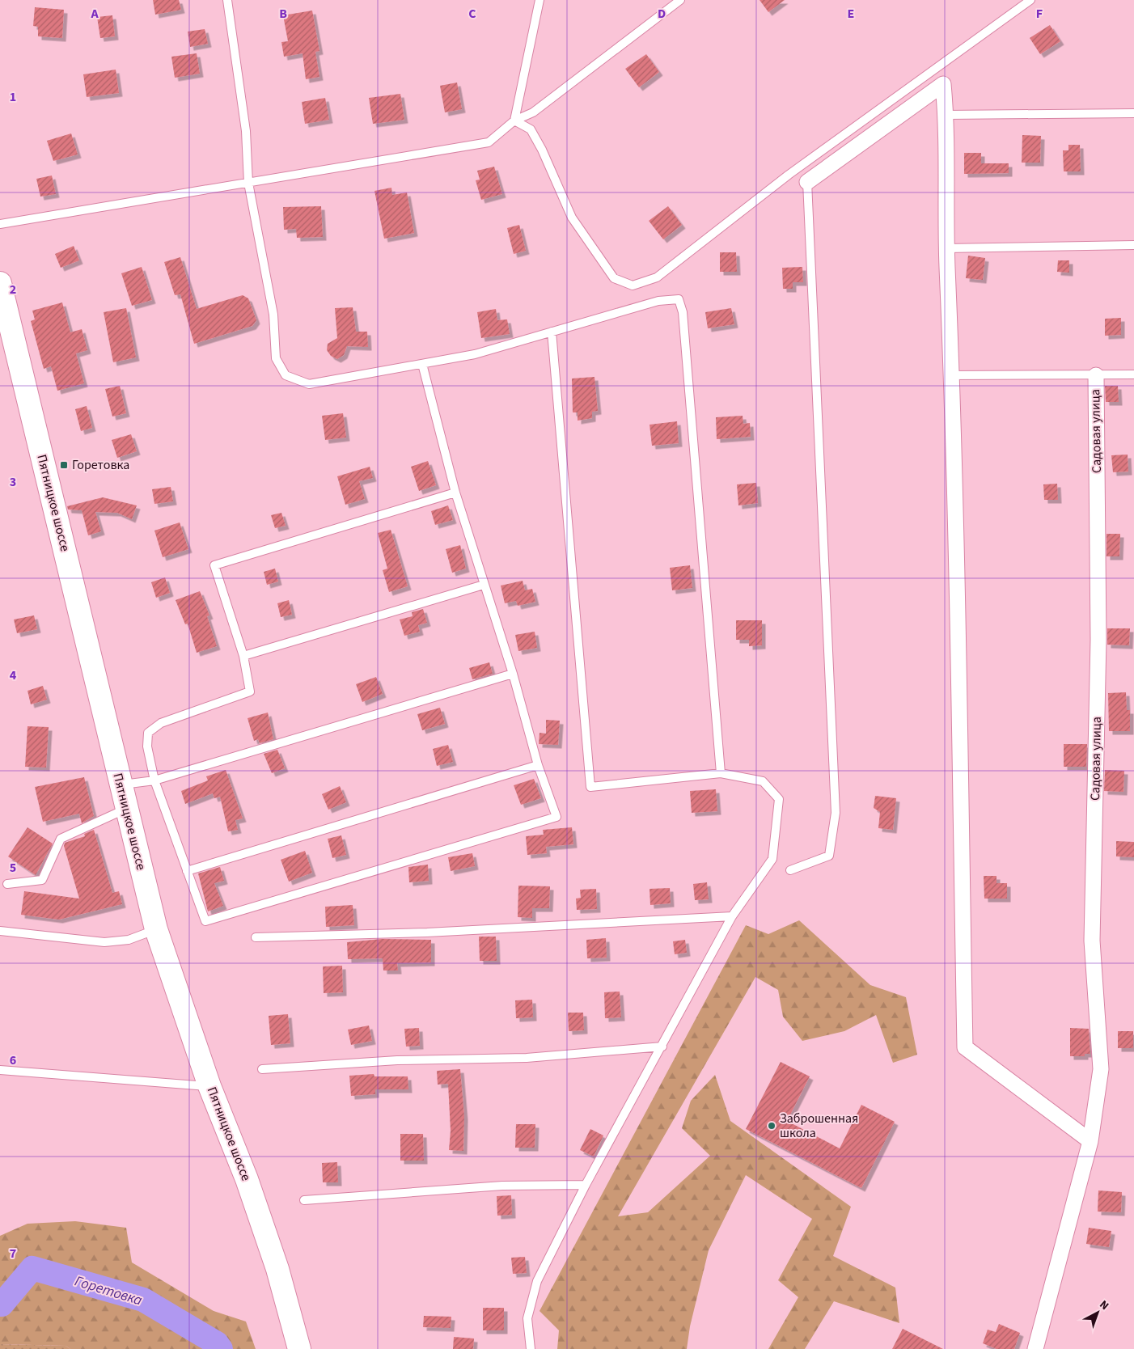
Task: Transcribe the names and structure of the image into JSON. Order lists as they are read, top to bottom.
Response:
{
  "streets": {
    "main road": ["Пятницкое шоссе"],
    "street": ["Садовая улица"]
  },
  "water": ["Горетовка"],
  "places": {
    "transit": ["Горетовка"],
    "other": ["Заброшенная школа"]
  },
  "north": "top right",
  "grid": {
    "columns": [
      "A",
      "B",
      "C",
      "D",
      "E",
      "F"
    ],
    "rows": [
      "1",
      "2",
      "3",
      "4",
      "5",
      "6",
      "7"
    ]
  }
}
